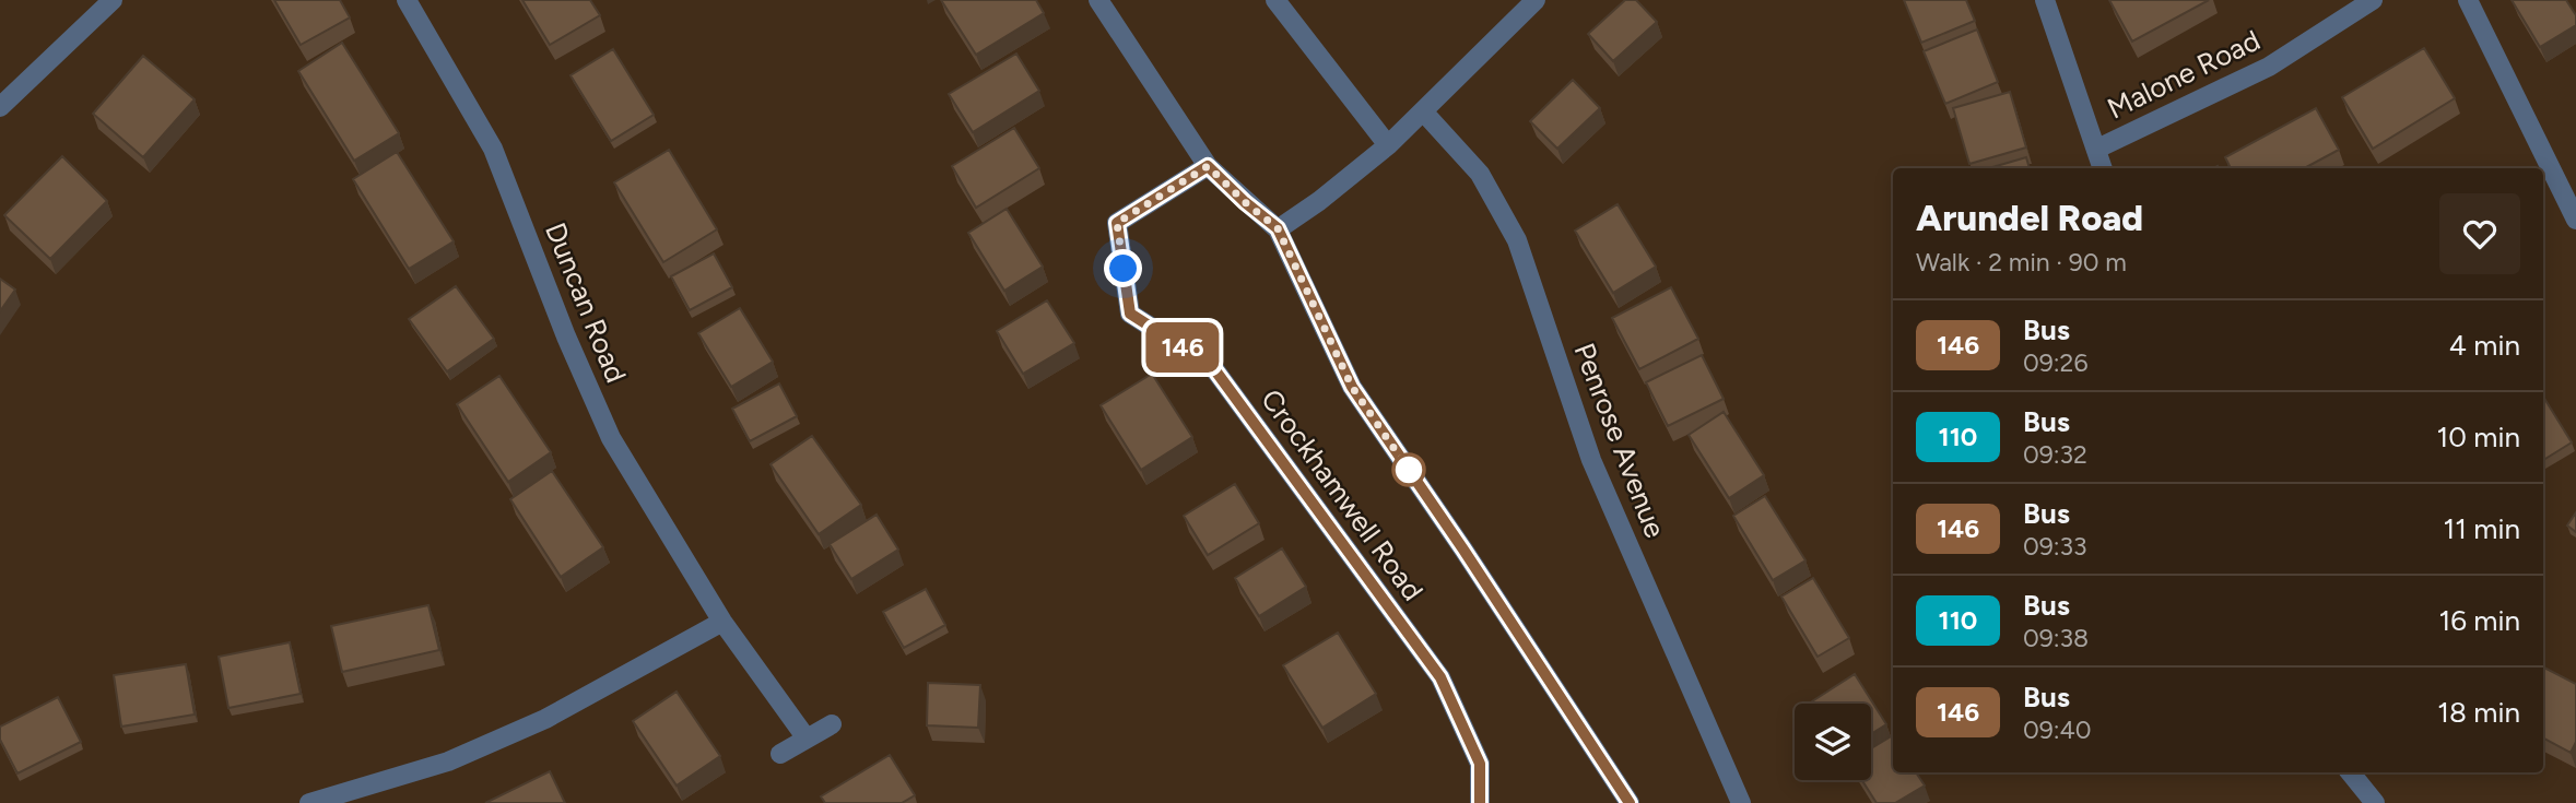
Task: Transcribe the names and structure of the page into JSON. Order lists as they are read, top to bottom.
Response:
{
  "streets": {
    "street": [
      "Malone Road",
      "Duncan Road",
      "Penrose Avenue",
      "Crockhamwell Road"
    ]
  },
  "lines": ["bus line 146"],
  "page": {
    "on_map": "146",
    "heading": ["Arundel Road", "Walk · 2 min · 90 m"],
    "list": [
      {
        "mark": "146",
        "name": "Bus",
        "note": "09:26",
        "value": "4 min"
      },
      {
        "mark": "110",
        "name": "Bus",
        "note": "09:32",
        "value": "10 min"
      },
      {
        "mark": "146",
        "name": "Bus",
        "note": "09:33",
        "value": "11 min"
      },
      {
        "mark": "110",
        "name": "Bus",
        "note": "09:38",
        "value": "16 min"
      },
      {
        "mark": "146",
        "name": "Bus",
        "note": "09:40",
        "value": "18 min"
      }
    ]
  }
}
